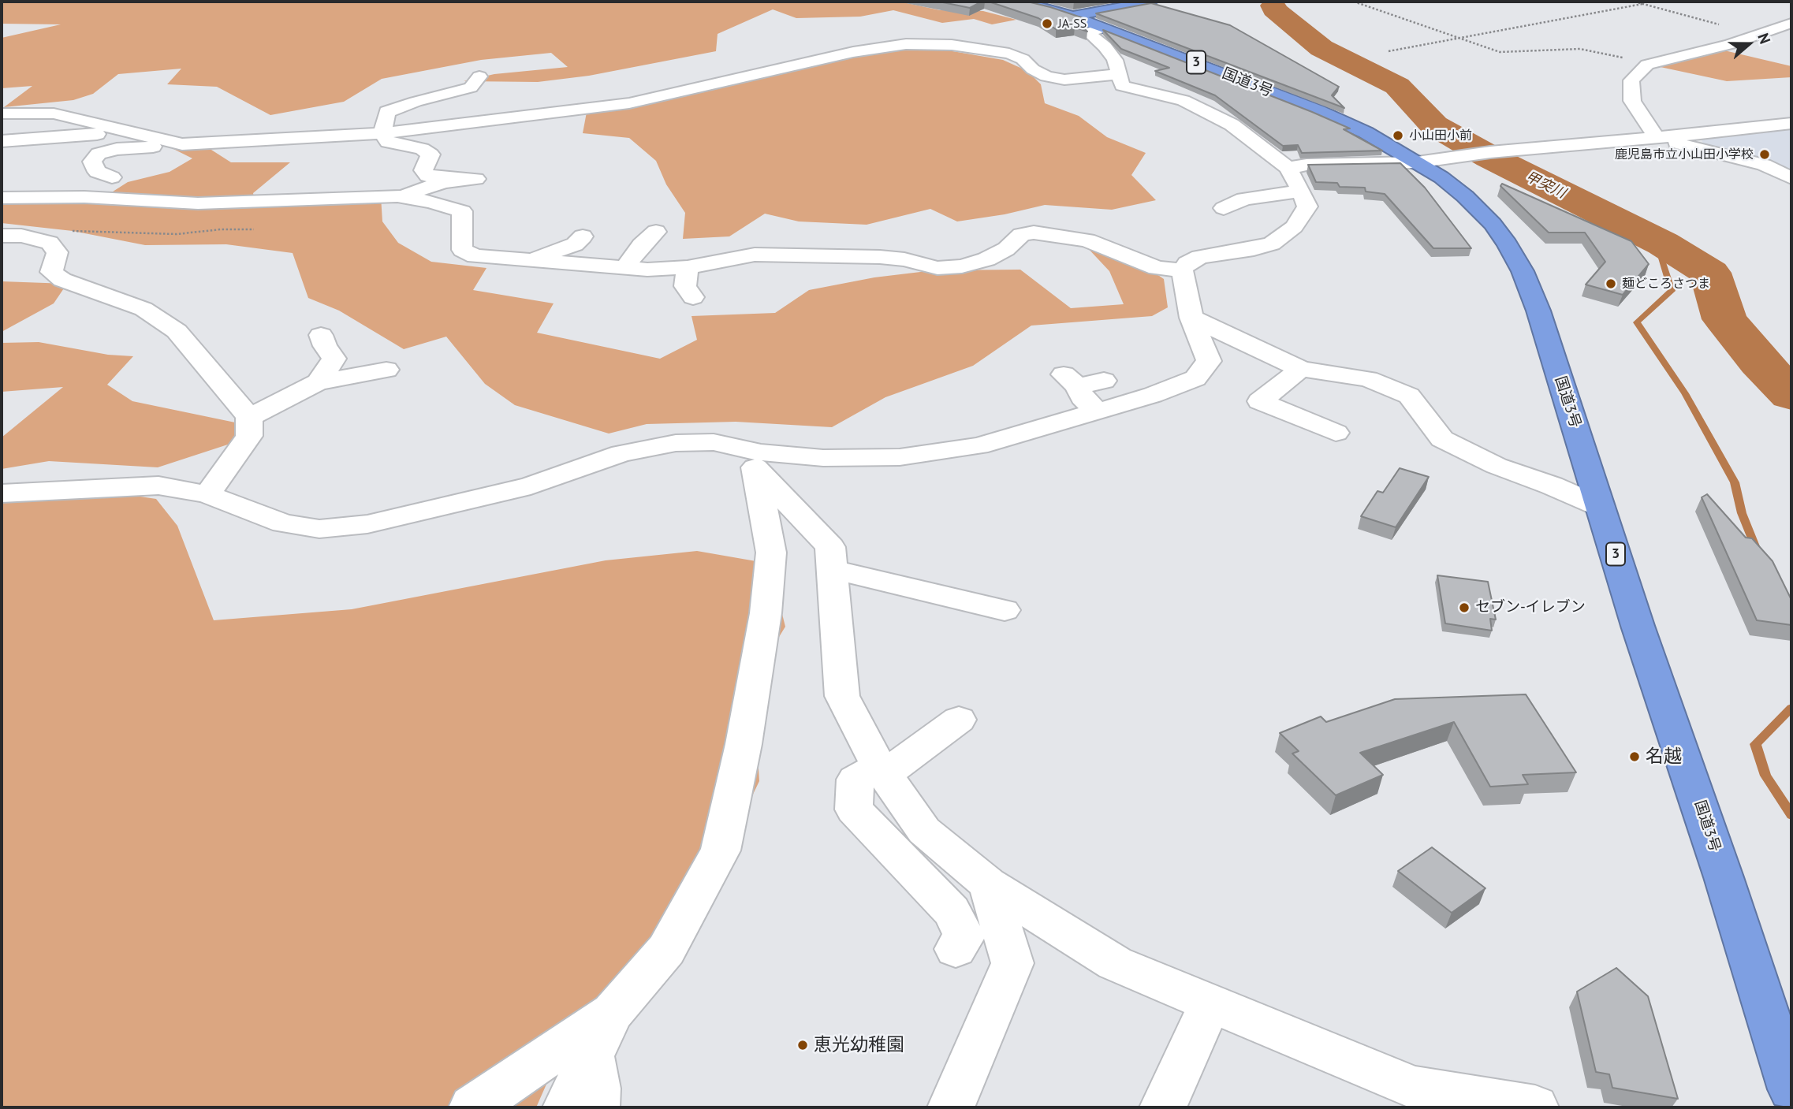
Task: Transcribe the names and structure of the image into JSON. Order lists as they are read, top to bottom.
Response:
{
  "streets": {
    "highway": ["3", "国道3号"]
  },
  "water": ["甲突川"],
  "places": [
    "JA-SS",
    "小山田小前",
    "鹿児島市立小山田小学校",
    "麺どころさつま",
    "セブン-イレブン",
    "名越",
    "恵光幼稚園"
  ],
  "north": "right"
}
